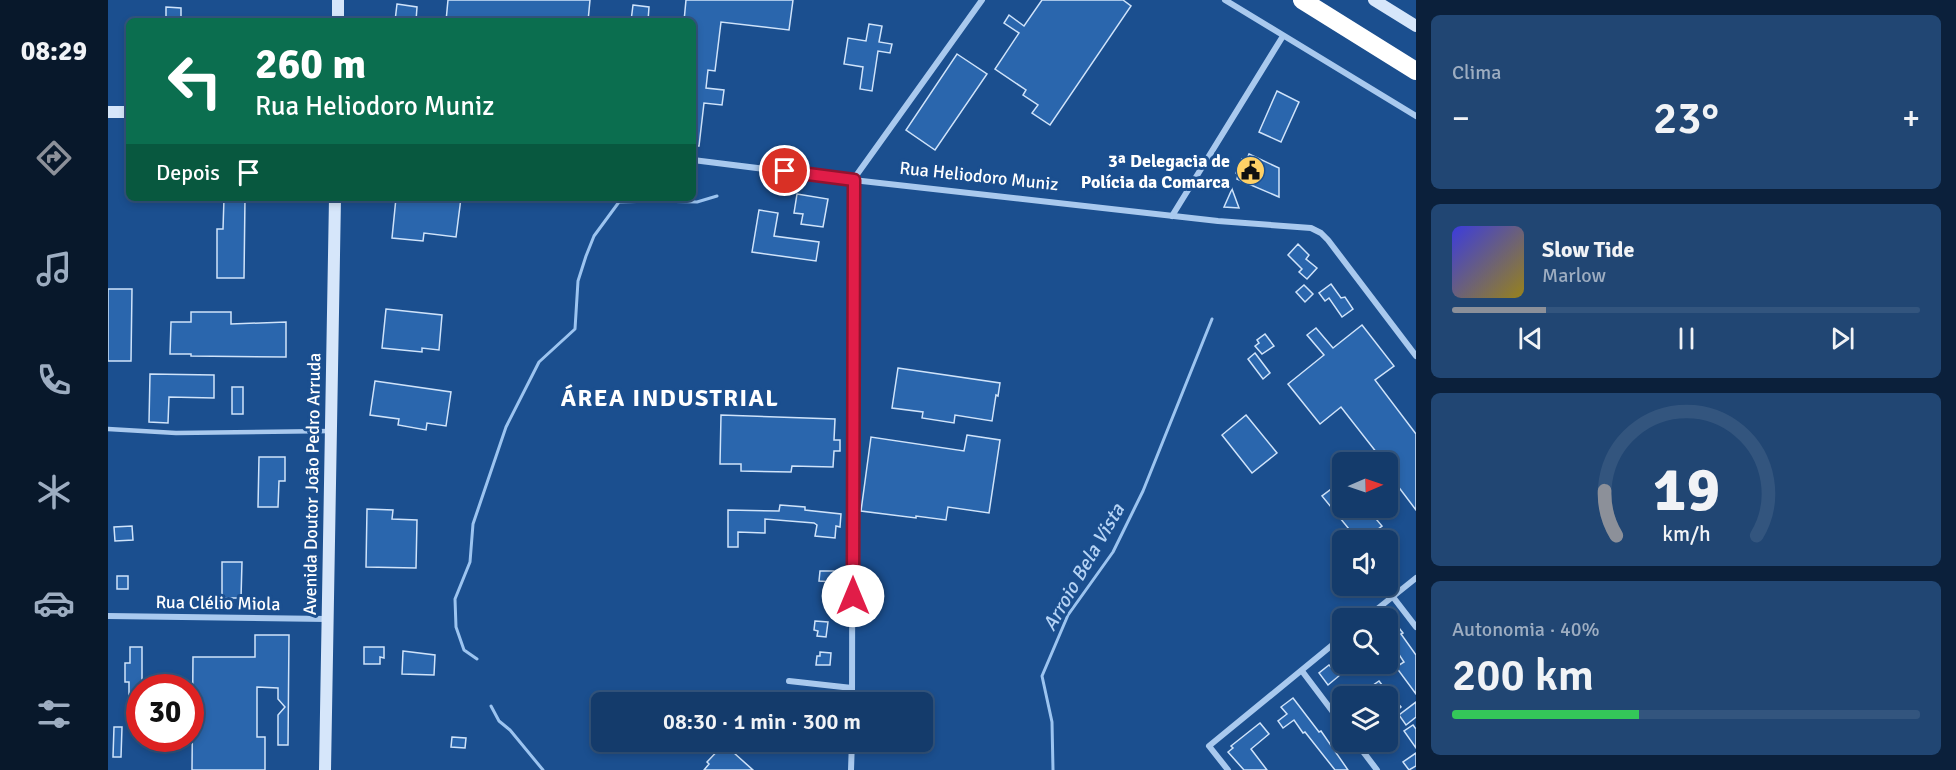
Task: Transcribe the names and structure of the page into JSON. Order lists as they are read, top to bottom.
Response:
{
  "streets": {
    "main road": ["Avenida Doutor João Pedro Arruda"],
    "street": ["Rua Heliodoro Muniz", "Rua Clélio Miola"]
  },
  "crossings": [
    ["Avenida Doutor João Pedro Arruda", "Rua Clélio Miola"]
  ],
  "districts": ["ÁREA INDUSTRIAL"],
  "water": ["Arroio Bela Vista"],
  "places": {
    "public building": ["3ª Delegacia de Polícia da Comarca"]
  },
  "north": "right",
  "page": {
    "tabs": "08:29",
    "tile": [
      "Clima",
      ["Autonomia · 40%", "200 km"]
    ],
    "turn": ["260 m", "Rua Heliodoro Muniz"],
    "heat": ["−", "23°", "+"],
    "then": "Depois",
    "song": ["Slow Tide", "Marlow"],
    "limit": "30",
    "trip": "08:30 · 1 min · 300 m",
    "gauge": ["19", "km/h"]
  }
}
